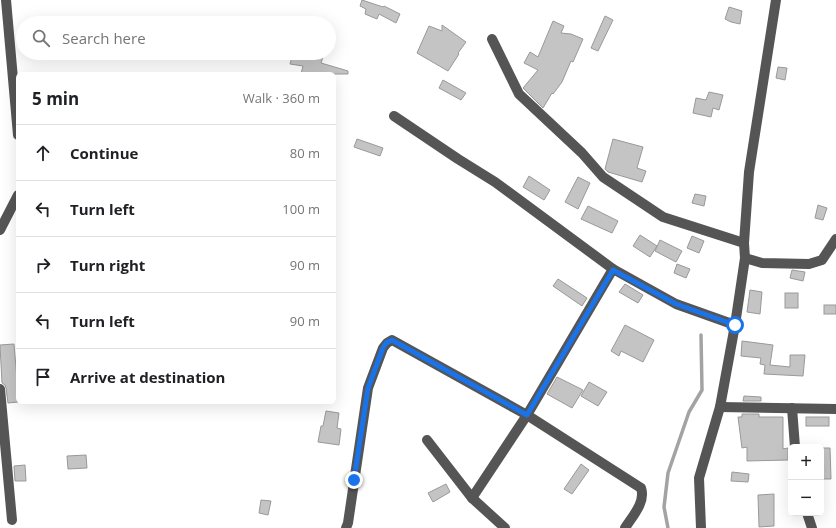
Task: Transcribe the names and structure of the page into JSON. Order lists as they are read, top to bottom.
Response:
{
  "page": {
    "search": "Search here",
    "heading": ["5 min", "Walk · 360 m"],
    "list": [
      ["Continue", "80 m"],
      ["Turn left", "100 m"],
      ["Turn right", "90 m"],
      ["Turn left", "90 m"],
      "Arrive at destination"
    ],
    "map_buttons": ["+", "−"]
  }
}
